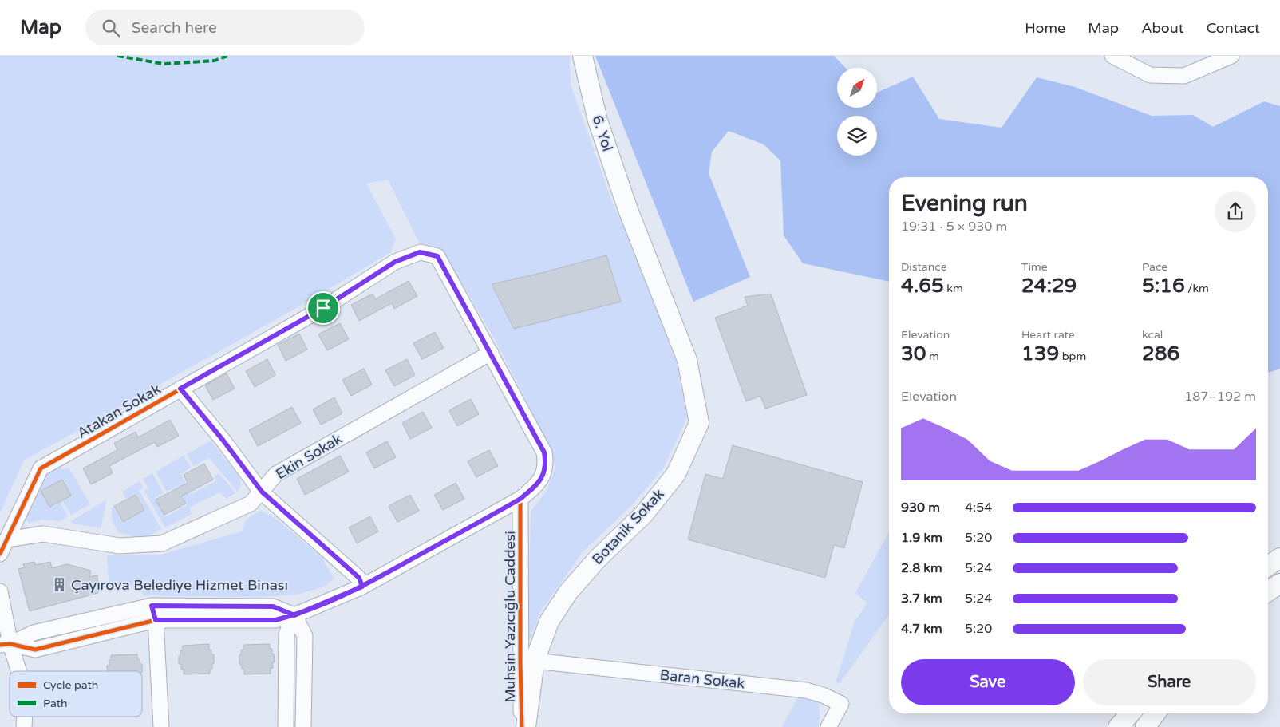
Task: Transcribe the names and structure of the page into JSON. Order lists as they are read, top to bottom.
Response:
{
  "streets": {
    "main road": ["6. Yol", "Botanik Sokak"],
    "street": [
      "Atakan Sokak",
      "Ekin Sokak",
      "Muhsin Yazıcığlu Caddesi",
      "Baran Sokak"
    ]
  },
  "crossings": [
    ["6. Yol", "Botanik Sokak"],
    ["Atakan Sokak", "Ekin Sokak"],
    ["Botanik Sokak", "Baran Sokak"]
  ],
  "places": {
    "building": ["Çayırova Belediye Hizmet Binası"]
  },
  "legend": ["Cycle path", "Path"],
  "north": "top right",
  "page": {
    "header": "Map",
    "search": "Search here",
    "nav": [
      "Home",
      "Map",
      "About",
      "Contact"
    ],
    "heading": ["Evening run", "19:31 · 5 × 930 m"],
    "stats": [
      ["Distance", "4.65 km"],
      ["Time", "24:29"],
      ["Pace", "5:16 /km"],
      ["Elevation", "30 m"],
      ["Heart rate", "139 bpm"],
      ["kcal", "286"]
    ],
    "chart": ["Elevation", "187–192 m"],
    "list": [
      {
        "name": "930 m",
        "note": "4:54"
      },
      {
        "name": "1.9 km",
        "note": "5:20"
      },
      {
        "name": "2.8 km",
        "note": "5:24"
      },
      {
        "name": "3.7 km",
        "note": "5:24"
      },
      {
        "name": "4.7 km",
        "note": "5:20"
      }
    ],
    "buttons": ["Save", "Share"]
  }
}
